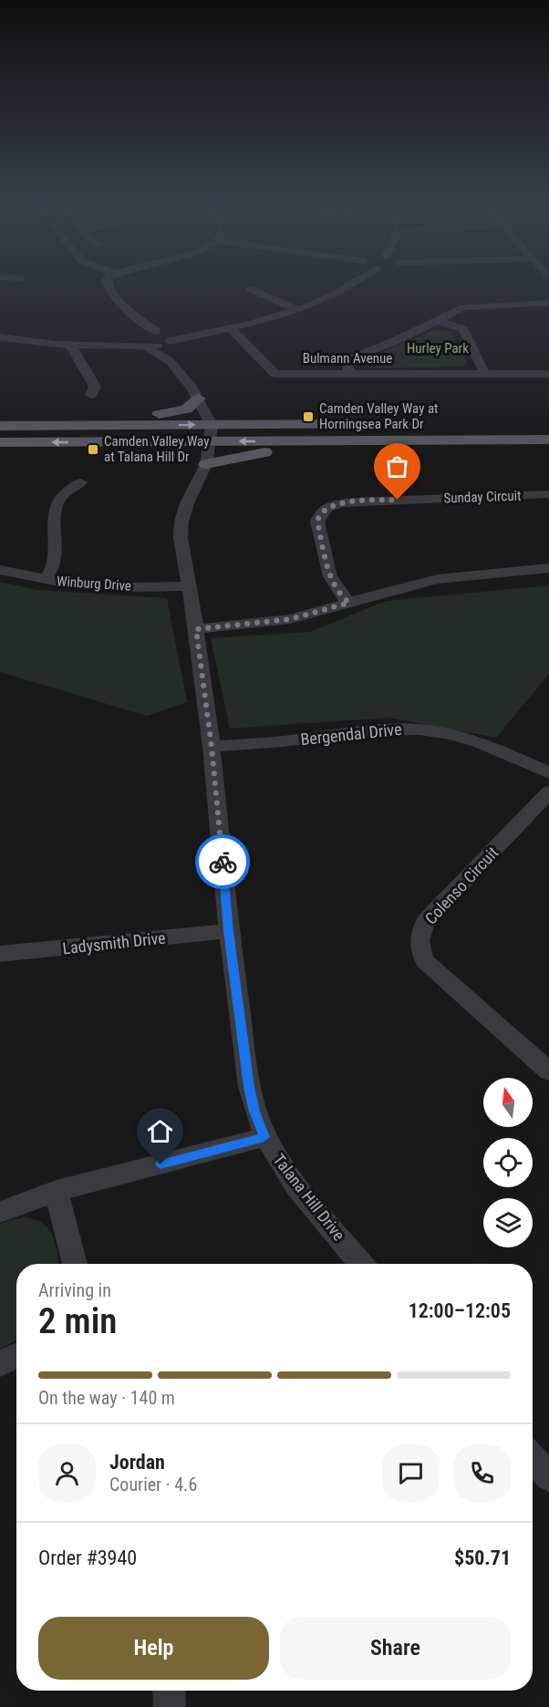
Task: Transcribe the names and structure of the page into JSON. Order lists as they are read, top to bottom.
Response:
{
  "streets": {
    "street": [
      "Bulmann Avenue",
      "Sunday Circuit",
      "Winburg Drive",
      "Bergendal Drive",
      "Colenso Circuit",
      "Ladysmith Drive",
      "Talana Hill Drive"
    ]
  },
  "crossings": [
    ["Winburg Drive", "Talana Hill Drive"],
    ["Bergendal Drive", "Talana Hill Drive"],
    ["Ladysmith Drive", "Talana Hill Drive"]
  ],
  "parks": ["Hurley Park"],
  "places": {
    "transit": ["Camden Valley Way at Horningsea Park Dr", "Camden Valley Way at Talana Hill Dr"]
  },
  "north": "top",
  "page": {
    "heading": ["2 min", "Arriving in", "12:00–12:05"],
    "panel": [
      "Jordan",
      "Courier · 4.6",
      "Order #3940",
      "$50.71"
    ],
    "bar": "On the way · 140 m",
    "buttons": ["Help", "Share"]
  }
}
